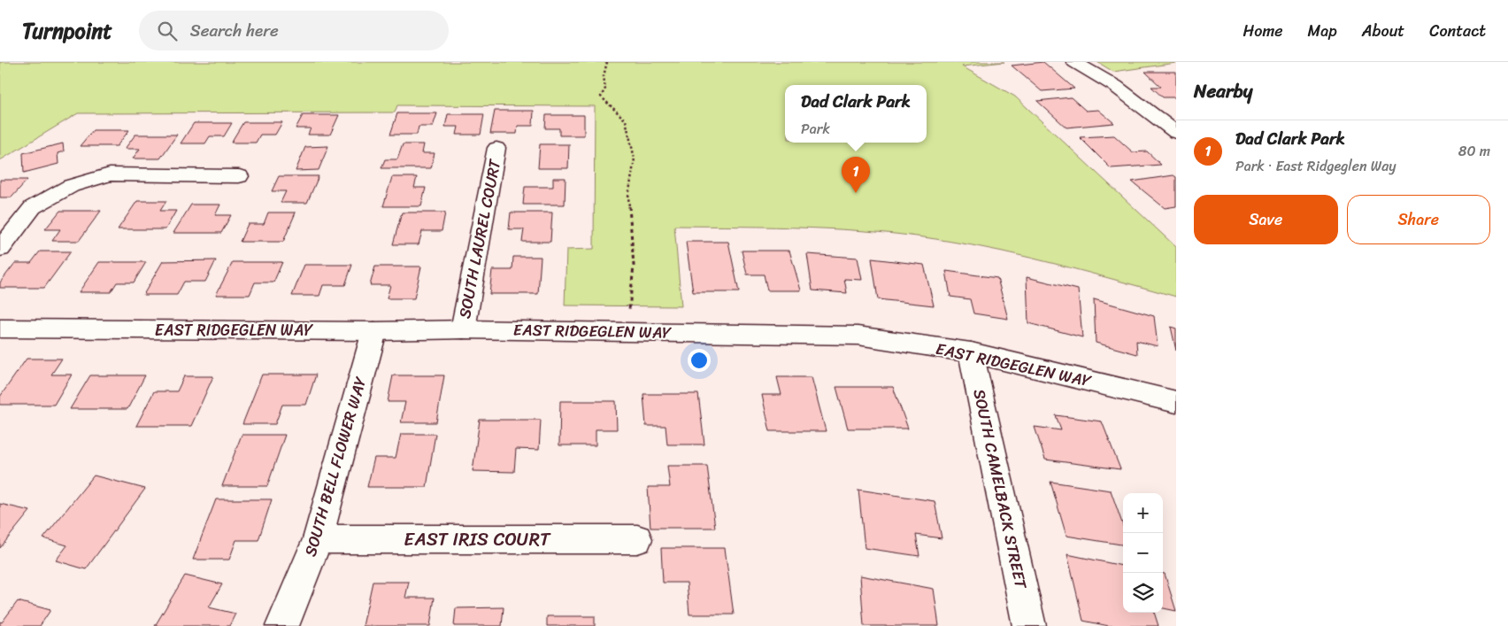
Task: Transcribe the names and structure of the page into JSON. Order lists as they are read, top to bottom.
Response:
{
  "streets": {
    "street": [
      "SOUTH LAUREL COURT",
      "EAST RIDGEGLEN WAY",
      "SOUTH BELL FLOWER WAY",
      "SOUTH CAMELBACK STREET",
      "EAST IRIS COURT"
    ]
  },
  "crossings": [
    ["SOUTH LAUREL COURT", "EAST RIDGEGLEN WAY"],
    ["EAST RIDGEGLEN WAY", "SOUTH BELL FLOWER WAY"],
    ["EAST RIDGEGLEN WAY", "SOUTH CAMELBACK STREET"],
    ["SOUTH BELL FLOWER WAY", "EAST IRIS COURT"]
  ],
  "page": {
    "header": "Turnpoint",
    "search": "Search here",
    "nav": [
      "Home",
      "Map",
      "About",
      "Contact"
    ],
    "heading": "Nearby",
    "popup": ["Dad Clark Park", "Park"],
    "list": [
      {
        "mark": "1",
        "name": "Dad Clark Park",
        "note": "Park · East Ridgeglen Way",
        "value": "80 m"
      }
    ],
    "pins": "1",
    "buttons": ["Save", "Share"],
    "map_buttons": ["+", "−"]
  }
}
